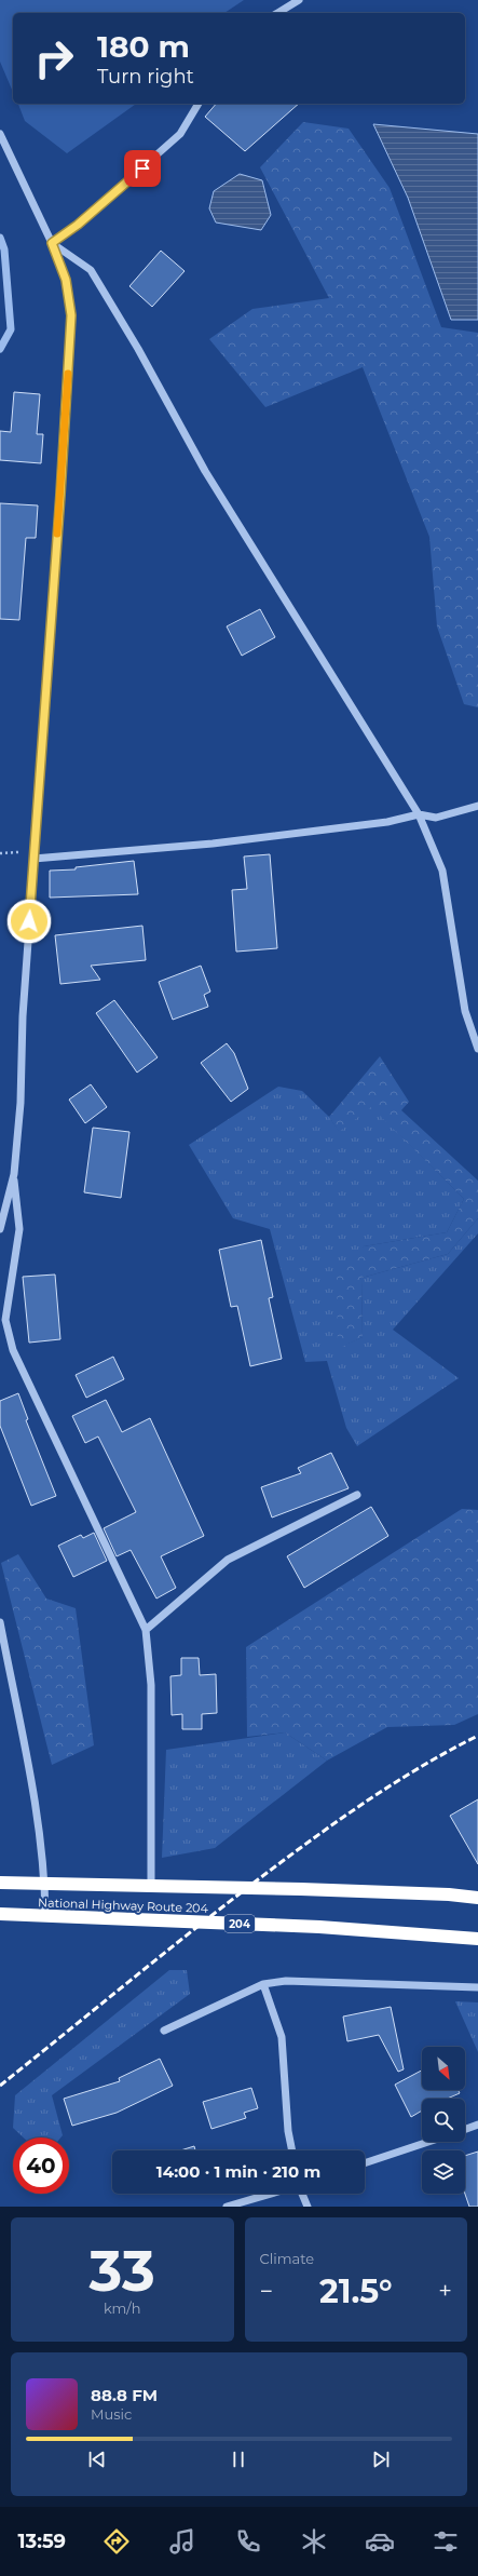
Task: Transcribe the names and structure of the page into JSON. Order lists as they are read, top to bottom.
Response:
{
  "streets": {
    "highway": ["National Highway Route 204", "204"]
  },
  "north": "bottom right",
  "page": {
    "turn": ["180 m", "Turn right"],
    "limit": "40",
    "trip": "14:00 · 1 min · 210 m",
    "tile": [
      ["33", "km/h"],
      "Climate"
    ],
    "heat": ["−", "21.5°", "+"],
    "song": ["88.8 FM", "Music"],
    "tabs": "13:59"
  }
}
